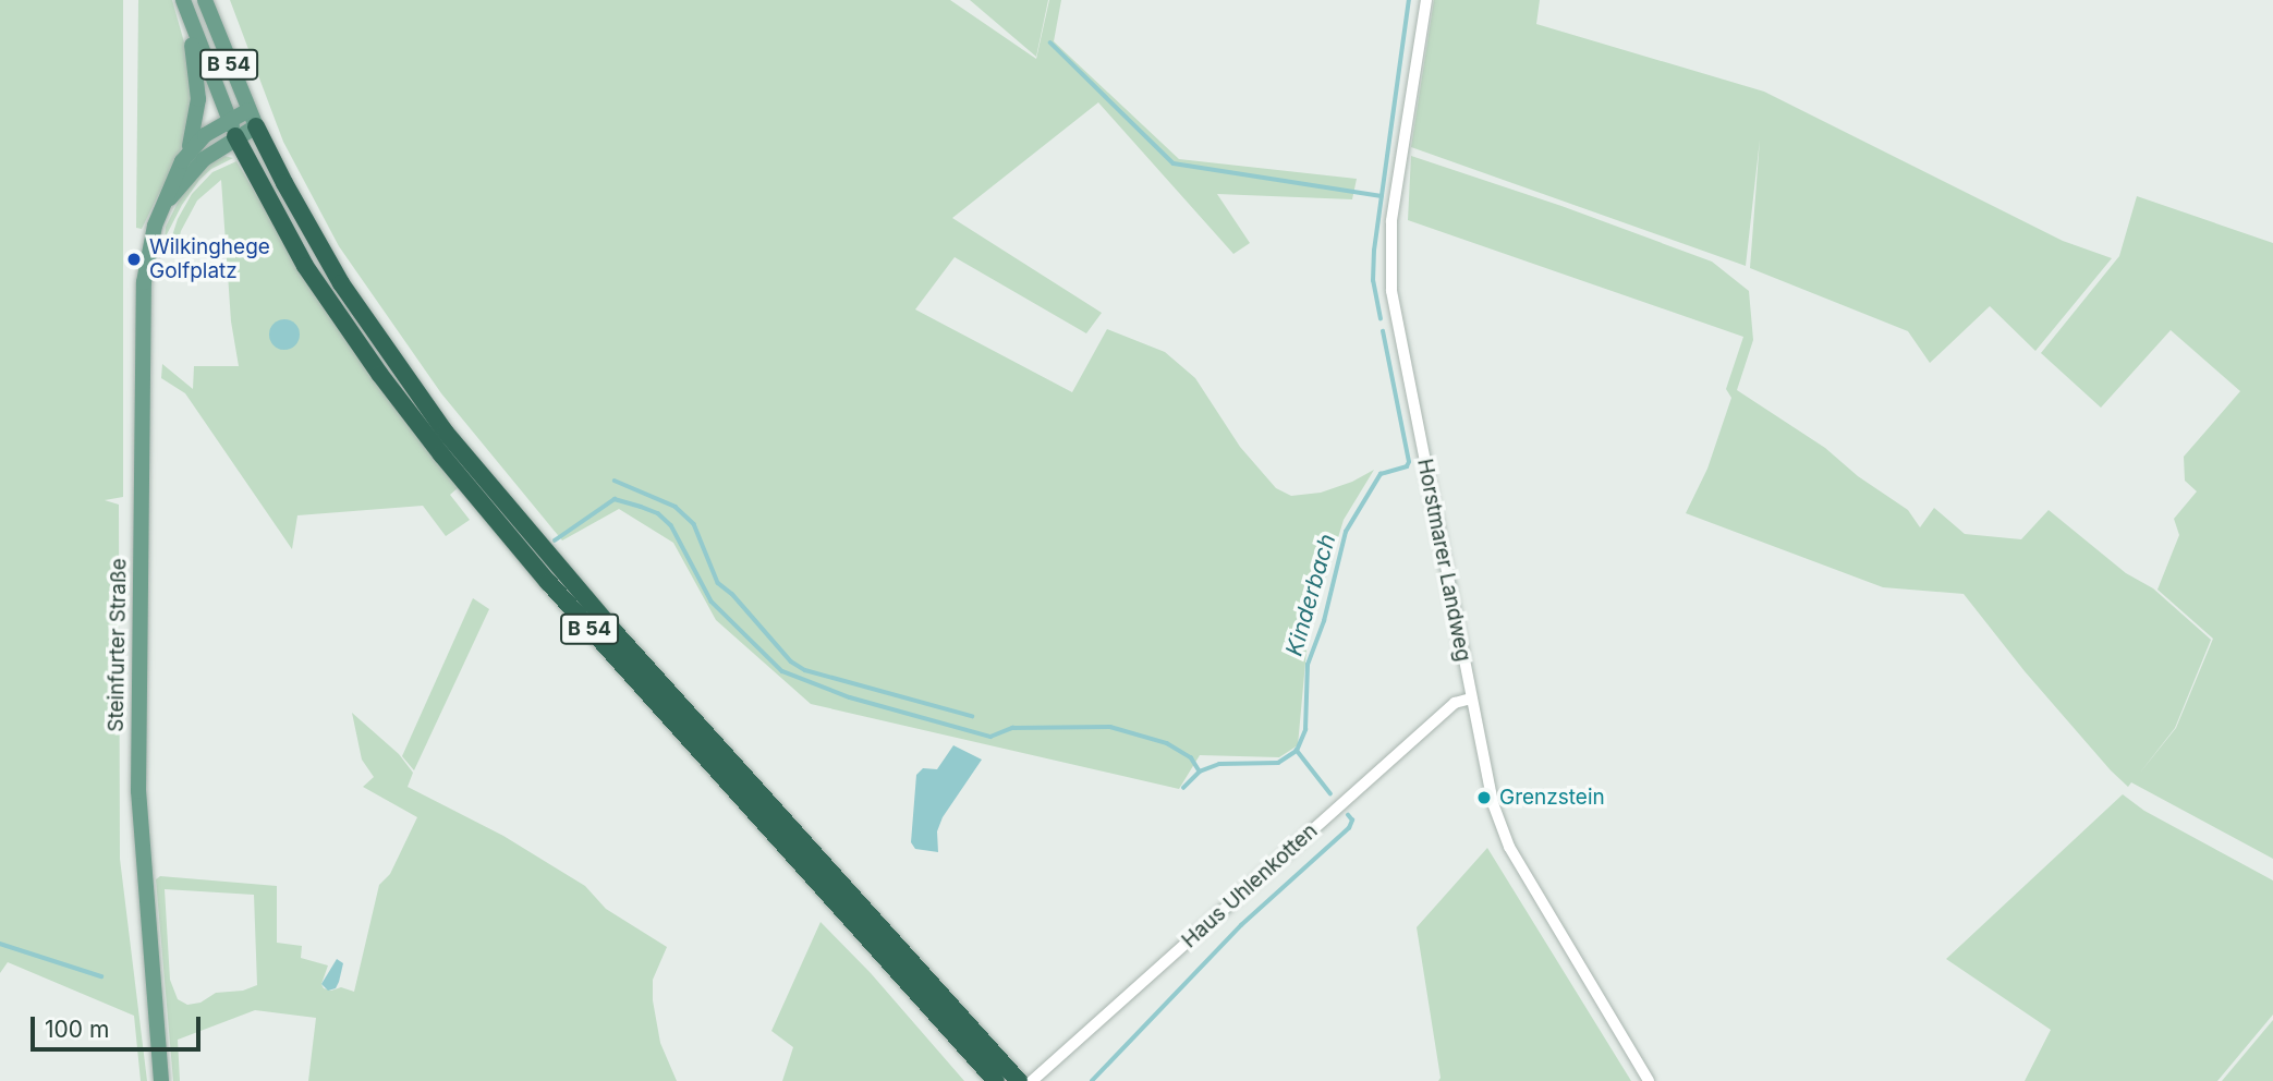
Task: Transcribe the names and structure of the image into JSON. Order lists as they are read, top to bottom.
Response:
{
  "streets": {
    "highway": ["B 54"],
    "main road": ["Steinfurter Straße"],
    "street": ["Horstmarer Landweg", "Haus Uhlenkotten"]
  },
  "crossings": [
    ["B 54", "Steinfurter Straße"],
    ["Horstmarer Landweg", "Haus Uhlenkotten"]
  ],
  "water": ["Kinderbach"],
  "places": ["Wilkinghege Golfplatz", "Grenzstein"],
  "scale_bar": "100 m"
}
